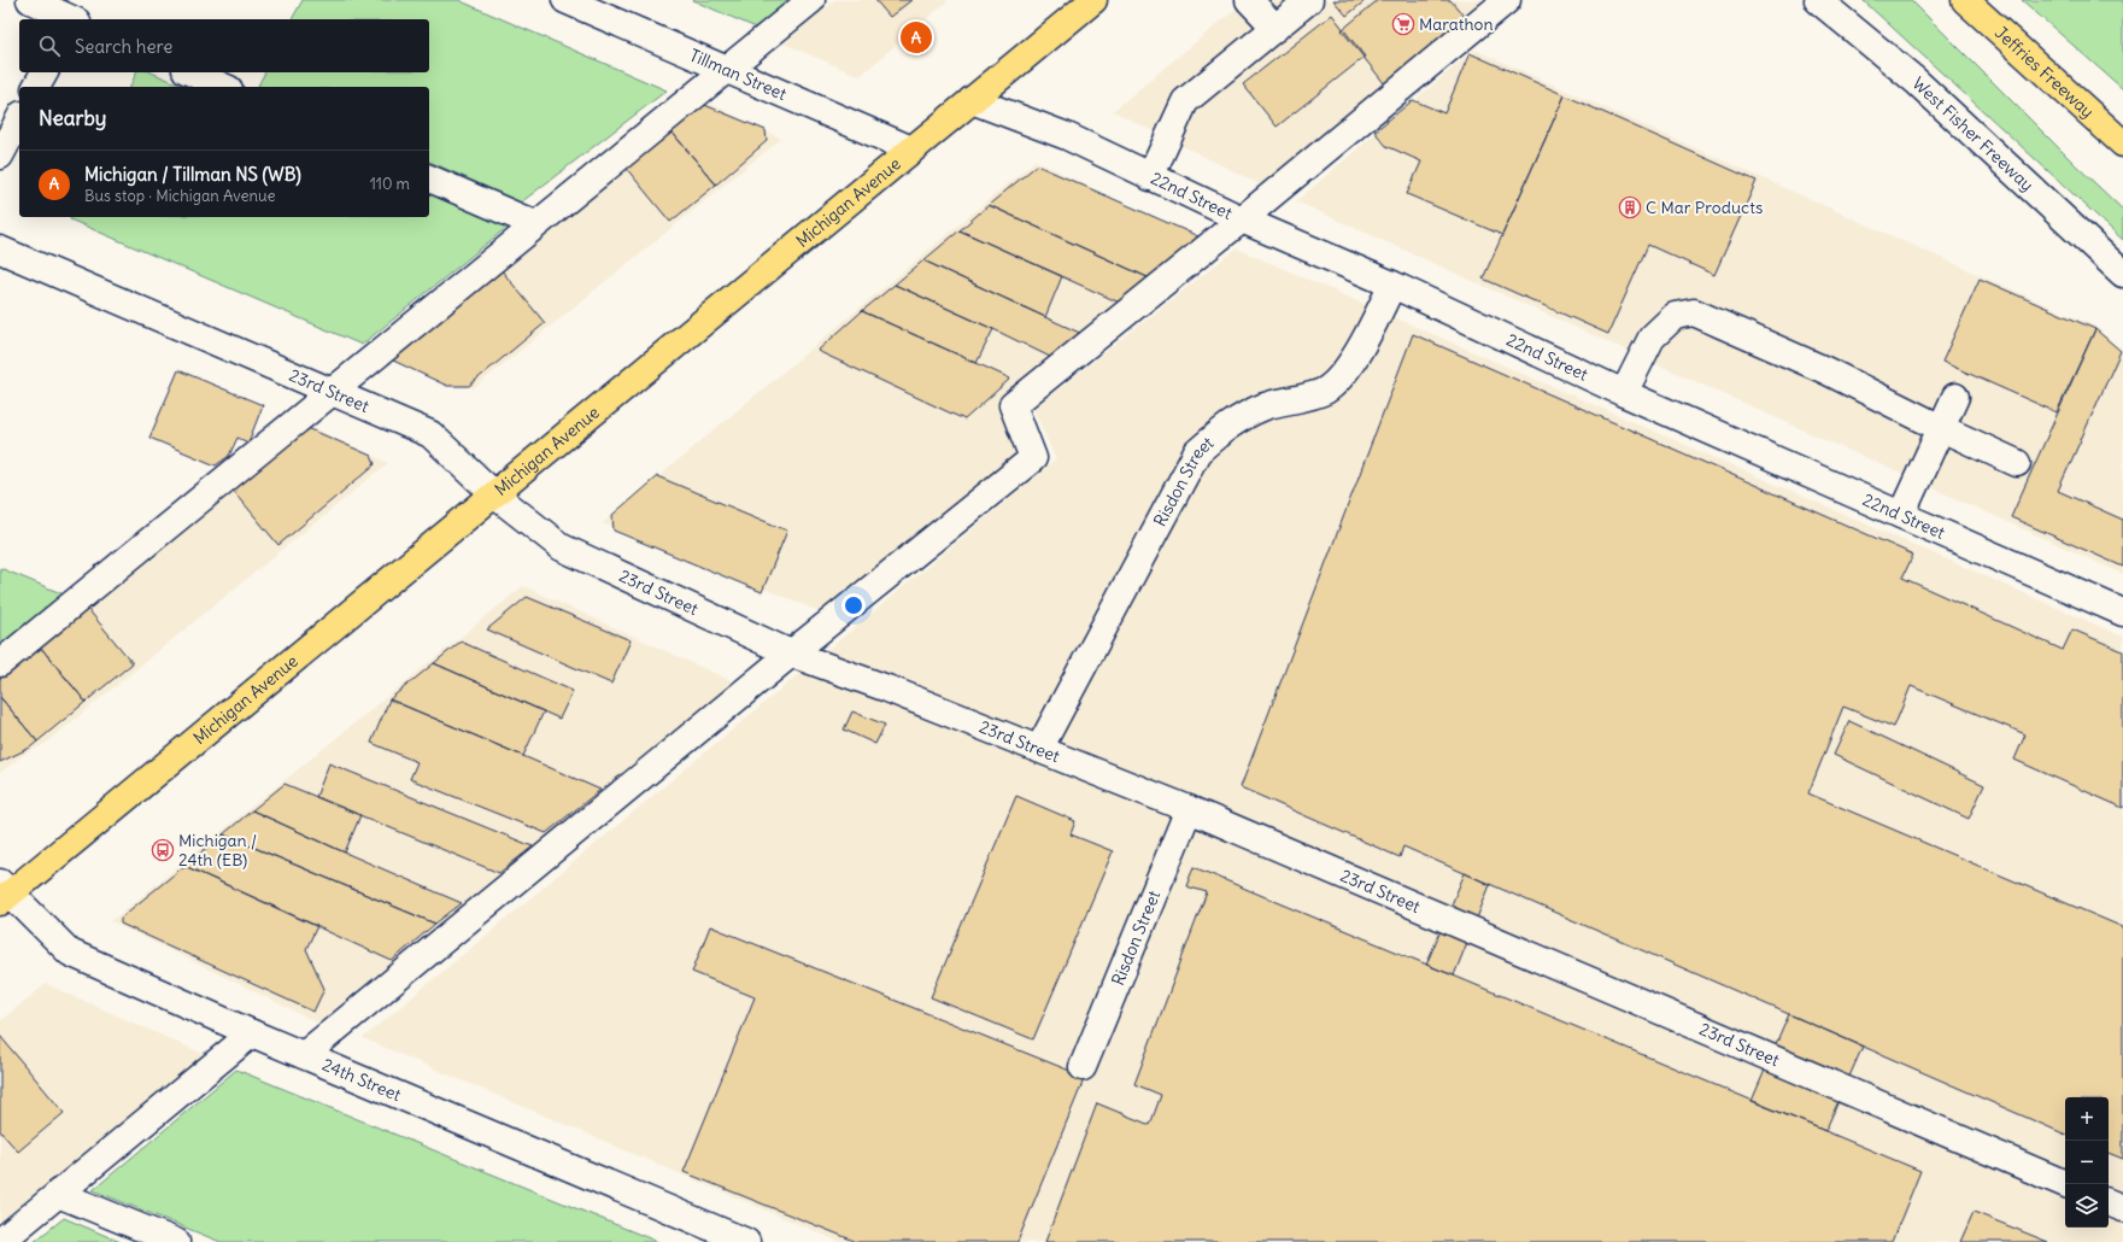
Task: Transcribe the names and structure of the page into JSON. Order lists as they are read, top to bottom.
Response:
{
  "streets": {
    "main road": ["Jeffries Freeway", "Michigan Avenue"],
    "street": [
      "Tillman Street",
      "West Fisher Freeway",
      "22nd Street",
      "23rd Street",
      "Risdon Street",
      "24th Street"
    ]
  },
  "crossings": [
    ["Tillman Street", "Michigan Avenue"],
    ["22nd Street", "Michigan Avenue"],
    ["22nd Street", "Risdon Street"],
    ["Michigan Avenue", "23rd Street"],
    ["Michigan Avenue", "24th Street"],
    ["23rd Street", "Risdon Street"]
  ],
  "places": {
    "supermarket": ["Marathon"],
    "building": ["C Mar Products"],
    "bus stop": ["Michigan / 24th (EB)"]
  },
  "page": {
    "pins": "A",
    "search": "Search here",
    "heading": "Nearby",
    "list": [
      {
        "mark": "A",
        "name": "Michigan / Tillman NS (WB)",
        "note": "Bus stop · Michigan Avenue",
        "value": "110 m"
      }
    ],
    "map_buttons": ["+", "−"]
  }
}
